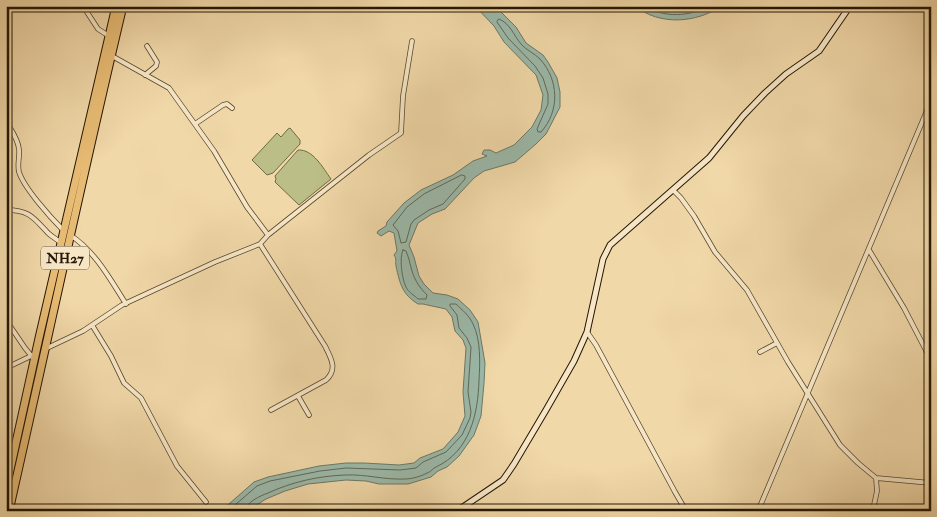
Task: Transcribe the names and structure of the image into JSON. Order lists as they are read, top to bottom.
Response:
{
  "streets": {
    "highway": ["NH27"]
  }
}
